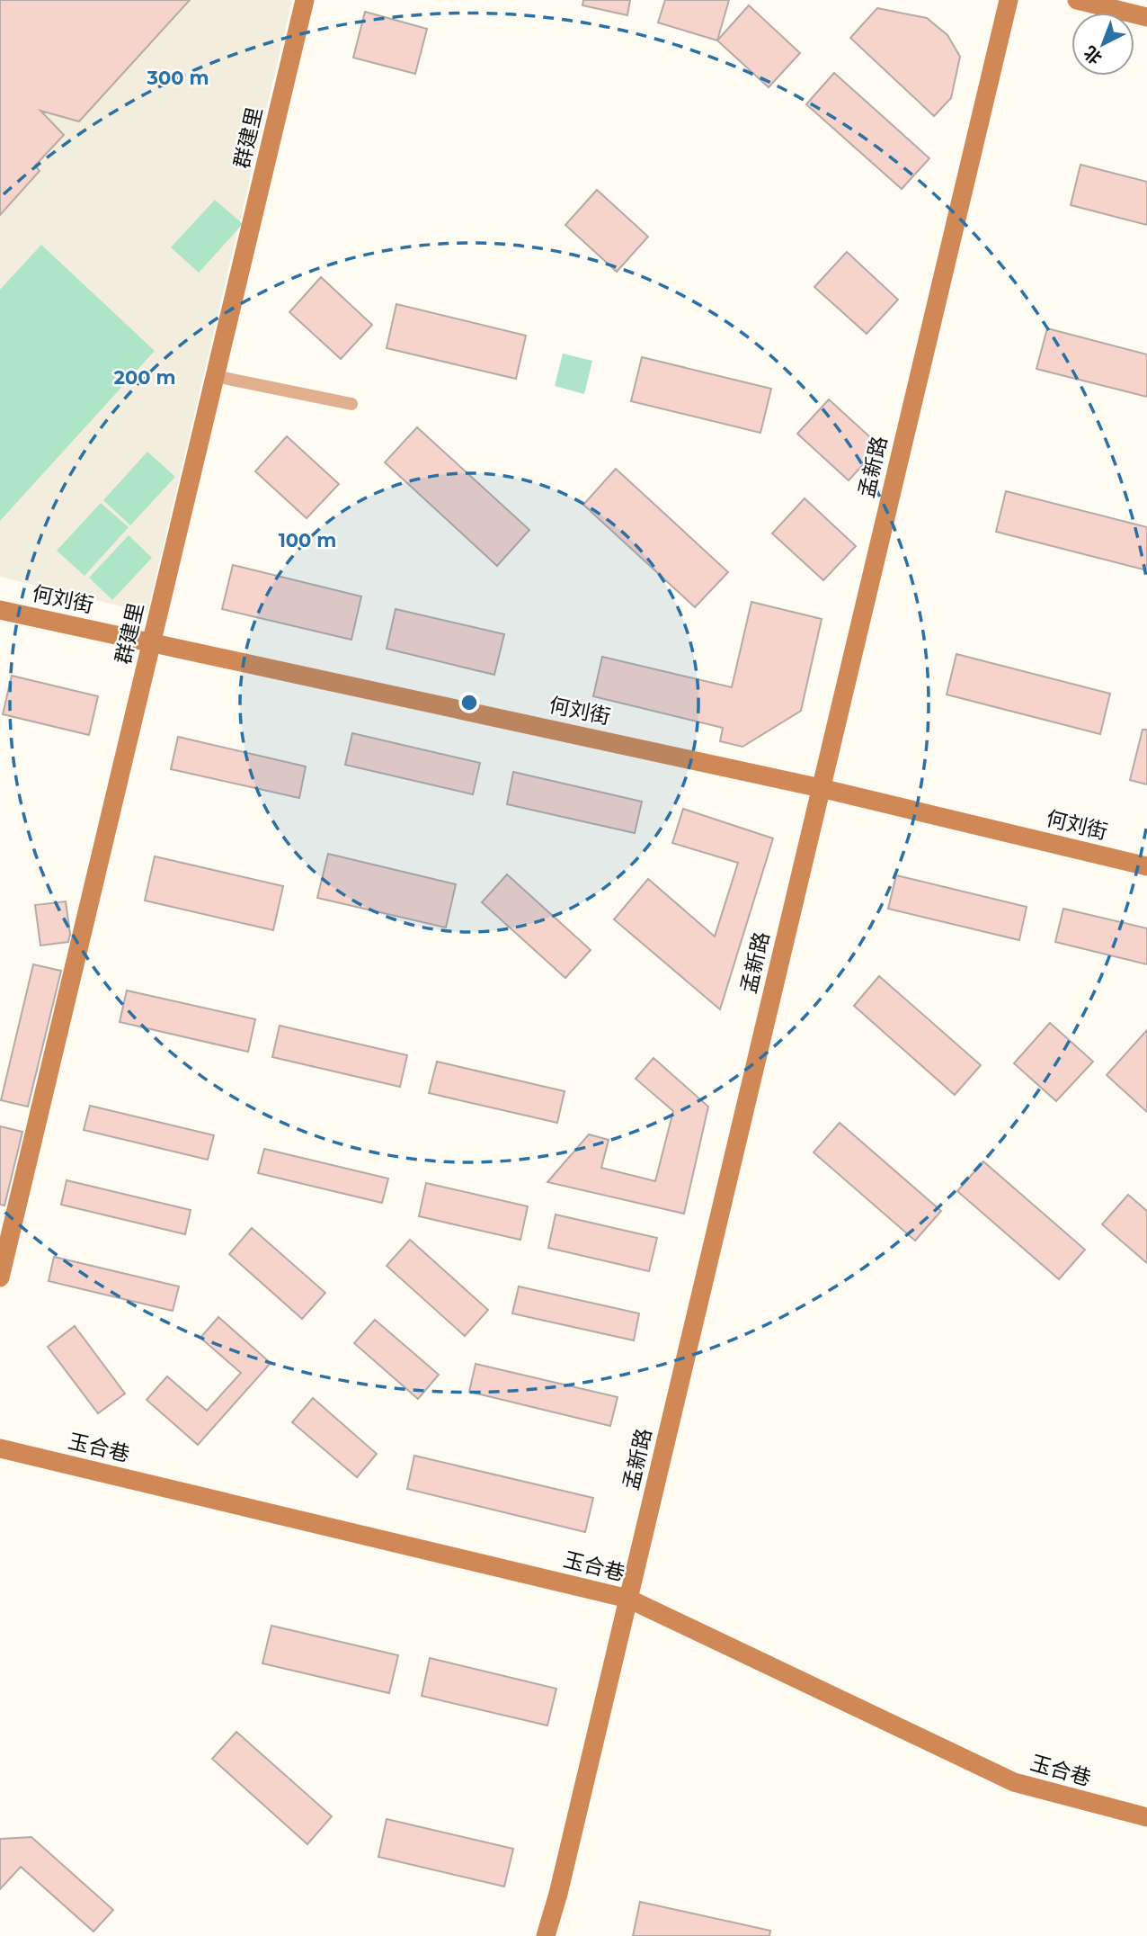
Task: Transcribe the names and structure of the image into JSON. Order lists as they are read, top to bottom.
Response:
{
  "streets": {
    "street": [
      "群建里",
      "孟新路",
      "何刘街",
      "玉合巷"
    ]
  },
  "crossings": [
    ["群建里", "何刘街"],
    ["孟新路", "何刘街"],
    ["孟新路", "玉合巷"]
  ],
  "north": "bottom left",
  "rings": ["300 m", "200 m", "100 m"]
}
